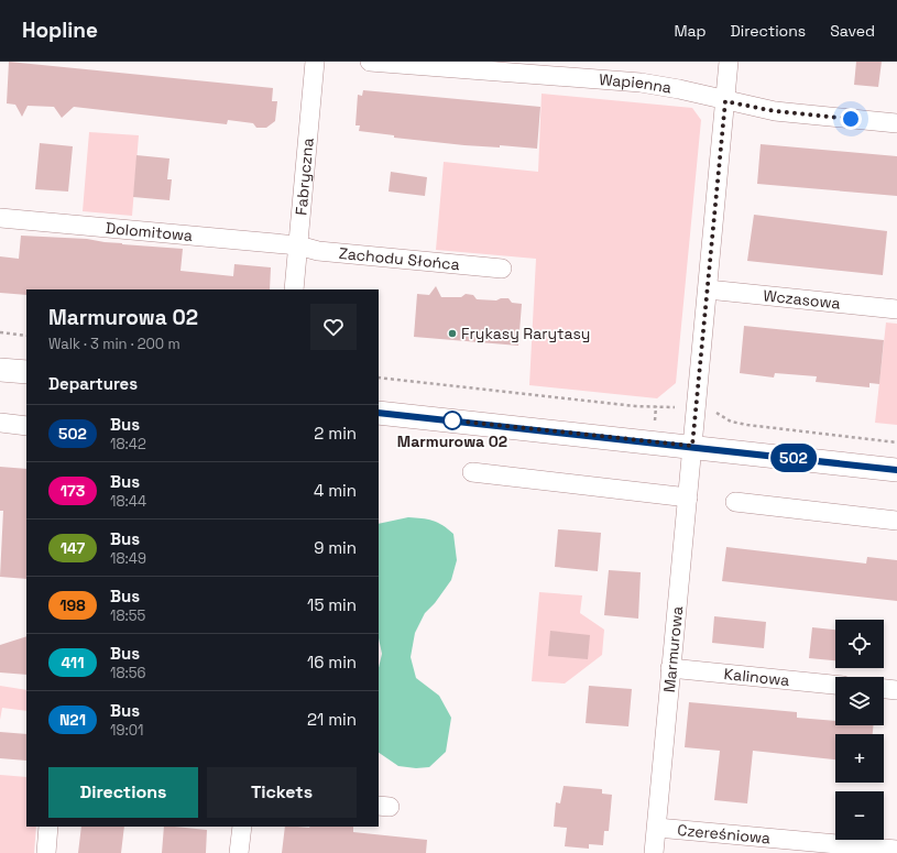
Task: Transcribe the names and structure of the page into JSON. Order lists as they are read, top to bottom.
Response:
{
  "streets": {
    "street": [
      "Wapienna",
      "Fabryczna",
      "Dolomitowa",
      "Zachodu Słońca",
      "Wczasowa",
      "Marmurowa",
      "Kalinowa",
      "Czereśniowa"
    ]
  },
  "crossings": [
    ["Wapienna", "Marmurowa"],
    ["Fabryczna", "Dolomitowa"],
    ["Fabryczna", "Zachodu Słońca"],
    ["Dolomitowa", "Zachodu Słońca"],
    ["Wczasowa", "Marmurowa"],
    ["Marmurowa", "Kalinowa"],
    ["Marmurowa", "Czereśniowa"]
  ],
  "places": ["Frykasy Rarytasy", "Marmurowa 02"],
  "lines": ["bus line 502"],
  "page": {
    "header": "Hopline",
    "nav": ["Map", "Directions", "Saved"],
    "on_map": "502",
    "heading": [
      ["Marmurowa 02", "Walk · 3 min · 200 m"],
      "Departures"
    ],
    "list": [
      {
        "mark": "502",
        "name": "Bus",
        "note": "18:42",
        "value": "2 min"
      },
      {
        "mark": "173",
        "name": "Bus",
        "note": "18:44",
        "value": "4 min"
      },
      {
        "mark": "147",
        "name": "Bus",
        "note": "18:49",
        "value": "9 min"
      },
      {
        "mark": "198",
        "name": "Bus",
        "note": "18:55",
        "value": "15 min"
      },
      {
        "mark": "411",
        "name": "Bus",
        "note": "18:56",
        "value": "16 min"
      },
      {
        "mark": "N21",
        "name": "Bus",
        "note": "19:01",
        "value": "21 min"
      }
    ],
    "map_buttons": ["+", "−"],
    "buttons": ["Directions", "Tickets"]
  }
}
